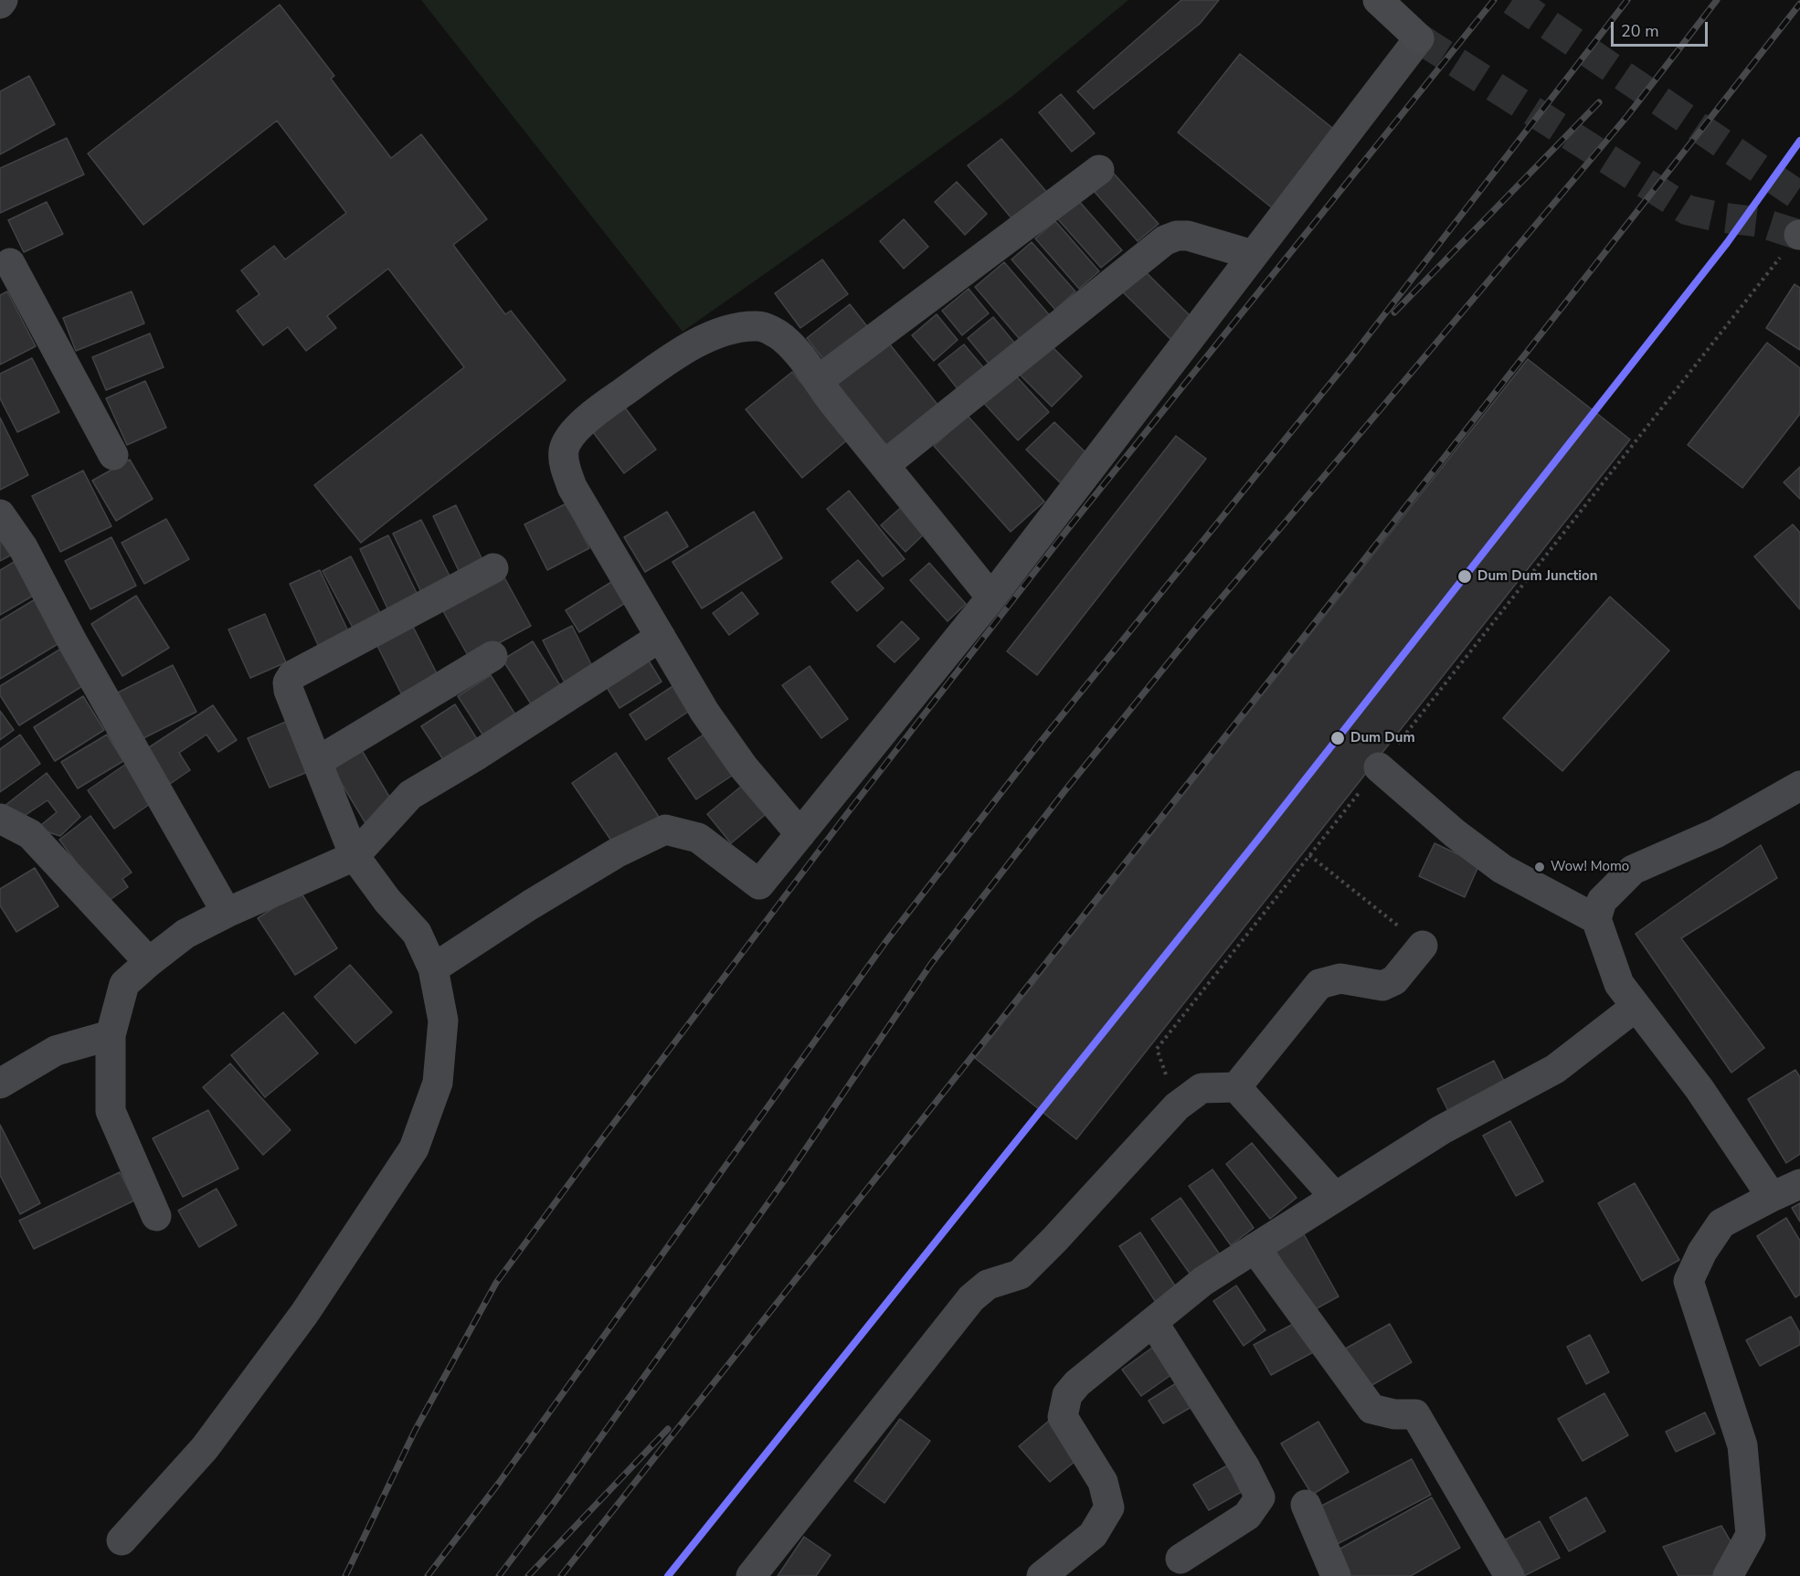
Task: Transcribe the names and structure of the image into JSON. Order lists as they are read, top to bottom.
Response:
{
  "places": ["Dum Dum Junction", "Dum Dum", "Wow! Momo"],
  "scale_bar": "20 m"
}
